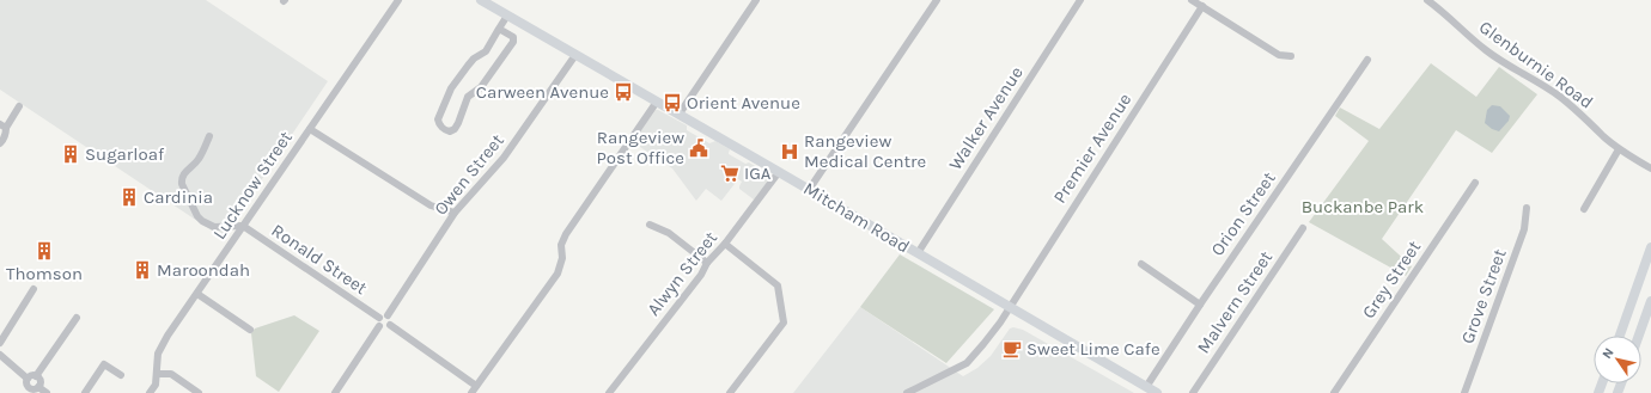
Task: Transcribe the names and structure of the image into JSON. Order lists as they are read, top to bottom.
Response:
{
  "streets": {
    "main road": ["Mitcham Road"],
    "street": [
      "Glenburnie Road",
      "Walker Avenue",
      "Premier Avenue",
      "Owen Street",
      "Lucknow Street",
      "Orion Street",
      "Ronald Street",
      "Alwyn Street",
      "Grey Street",
      "Grove Street",
      "Malvern Street"
    ]
  },
  "crossings": [
    ["Walker Avenue", "Mitcham Road"],
    ["Premier Avenue", "Mitcham Road"],
    ["Owen Street", "Mitcham Road"],
    ["Owen Street", "Ronald Street"],
    ["Lucknow Street", "Ronald Street"],
    ["Orion Street", "Mitcham Road"],
    ["Mitcham Road", "Alwyn Street"]
  ],
  "parks": ["Buckanbe Park"],
  "places": {
    "bus stop": ["Carween Avenue", "Orient Avenue"],
    "public building": ["Rangeview Post Office"],
    "hospital": ["Rangeview Medical Centre"],
    "building": [
      "Sugarloaf",
      "Cardinia",
      "Thomson",
      "Maroondah"
    ],
    "supermarket": ["IGA"],
    "cafe": ["Sweet Lime Cafe"]
  },
  "north": "top left"
}
